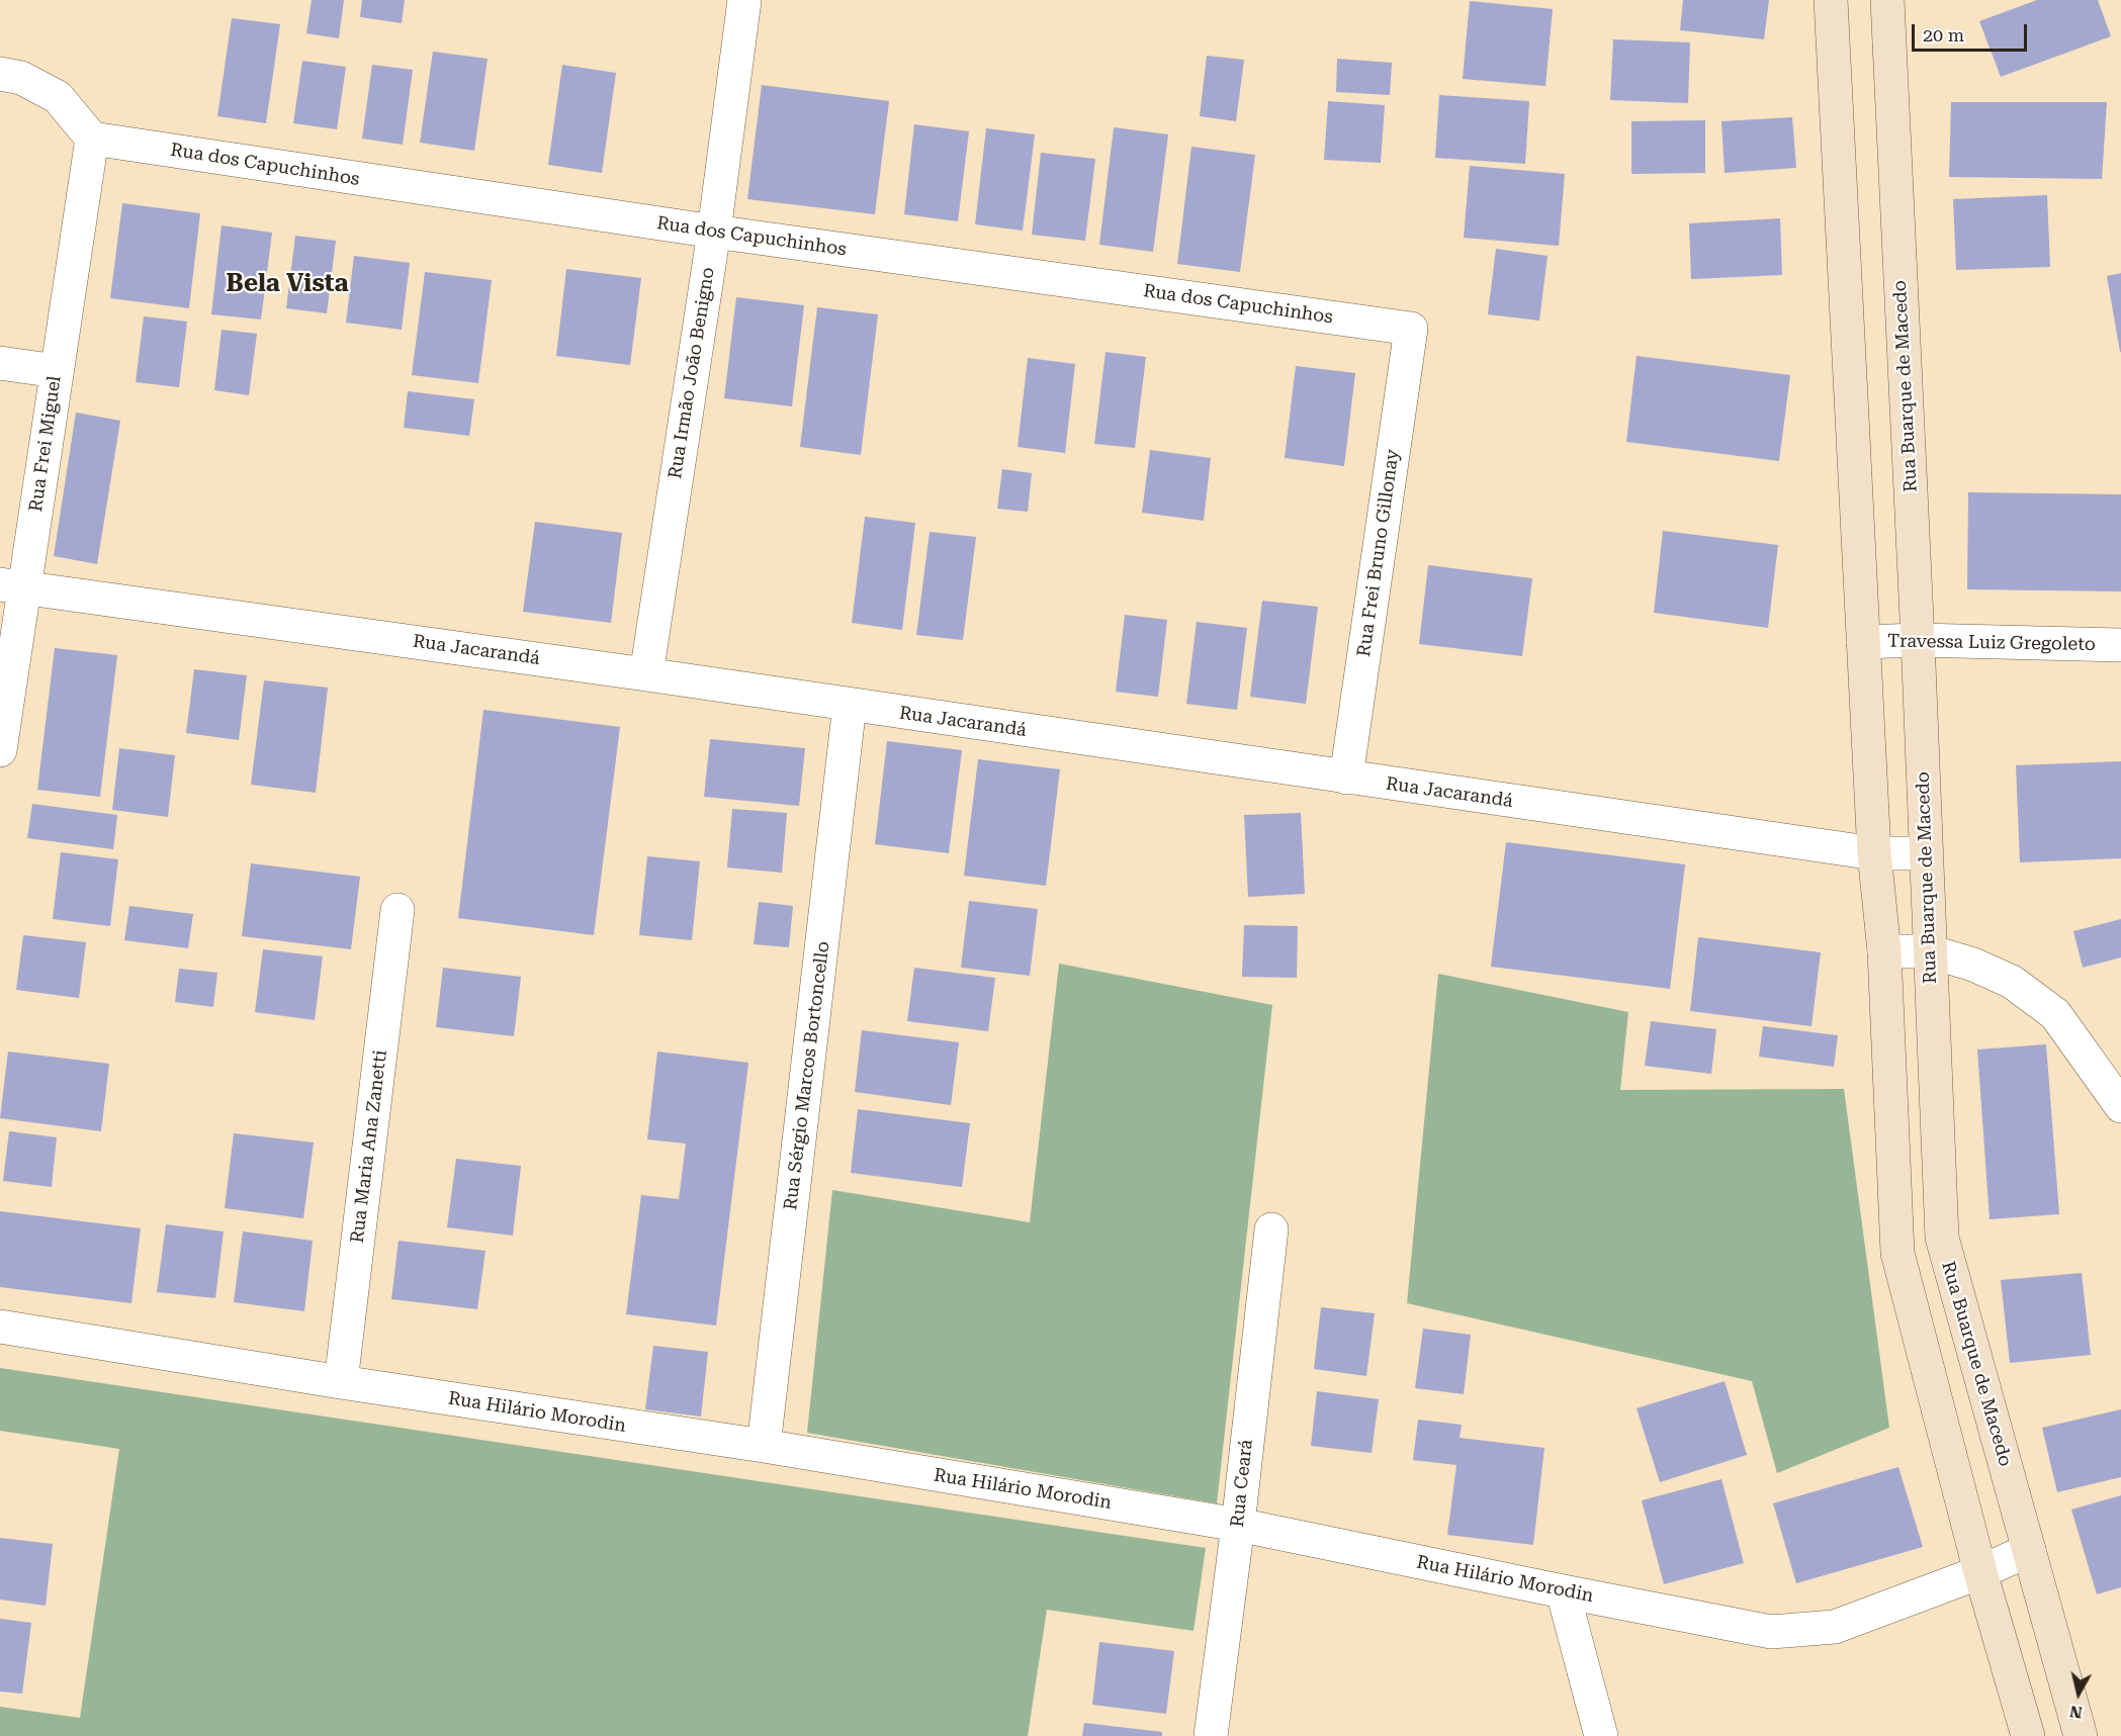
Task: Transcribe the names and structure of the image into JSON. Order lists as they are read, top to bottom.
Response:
{
  "streets": {
    "main road": ["Rua Buarque de Macedo"],
    "street": [
      "Rua dos Capuchinhos",
      "Rua Irmão João Benigno",
      "Rua Frei Miguel",
      "Rua Frei Bruno Gillonay",
      "Travessa Luiz Gregoleto",
      "Rua Jacarandá",
      "Rua Sérgio Marcos Bortoncello",
      "Rua Maria Ana Zanetti",
      "Rua Hilário Morodin",
      "Rua Ceará"
    ]
  },
  "crossings": [
    ["Rua dos Capuchinhos", "Rua Irmão João Benigno"],
    ["Rua dos Capuchinhos", "Rua Frei Miguel"],
    ["Rua dos Capuchinhos", "Rua Frei Bruno Gillonay"],
    ["Rua Irmão João Benigno", "Rua Jacarandá"],
    ["Rua Buarque de Macedo", "Travessa Luiz Gregoleto"],
    ["Rua Buarque de Macedo", "Rua Jacarandá"],
    ["Rua Buarque de Macedo", "Rua Hilário Morodin"],
    ["Rua Frei Miguel", "Rua Jacarandá"],
    ["Rua Frei Bruno Gillonay", "Rua Jacarandá"],
    ["Rua Jacarandá", "Rua Sérgio Marcos Bortoncello"],
    ["Rua Sérgio Marcos Bortoncello", "Rua Hilário Morodin"],
    ["Rua Maria Ana Zanetti", "Rua Hilário Morodin"],
    ["Rua Hilário Morodin", "Rua Ceará"]
  ],
  "districts": ["Bela Vista"],
  "scale_bar": "20 m",
  "north": "bottom"
}
